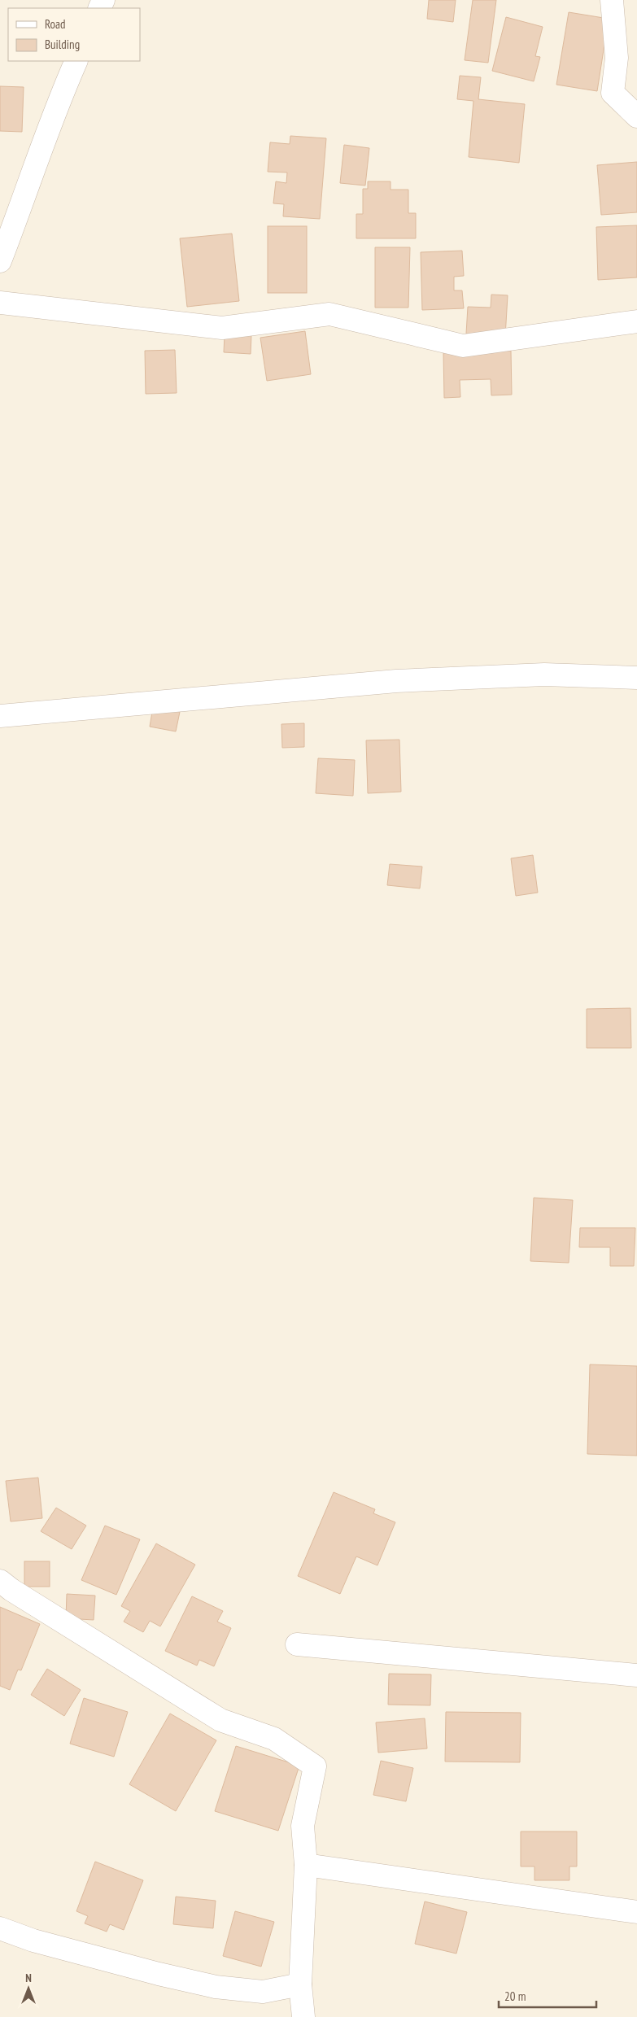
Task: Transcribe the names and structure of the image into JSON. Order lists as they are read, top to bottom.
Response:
{
  "legend": ["Road", "Building"],
  "scale_bar": "20 m",
  "north": "top"
}
